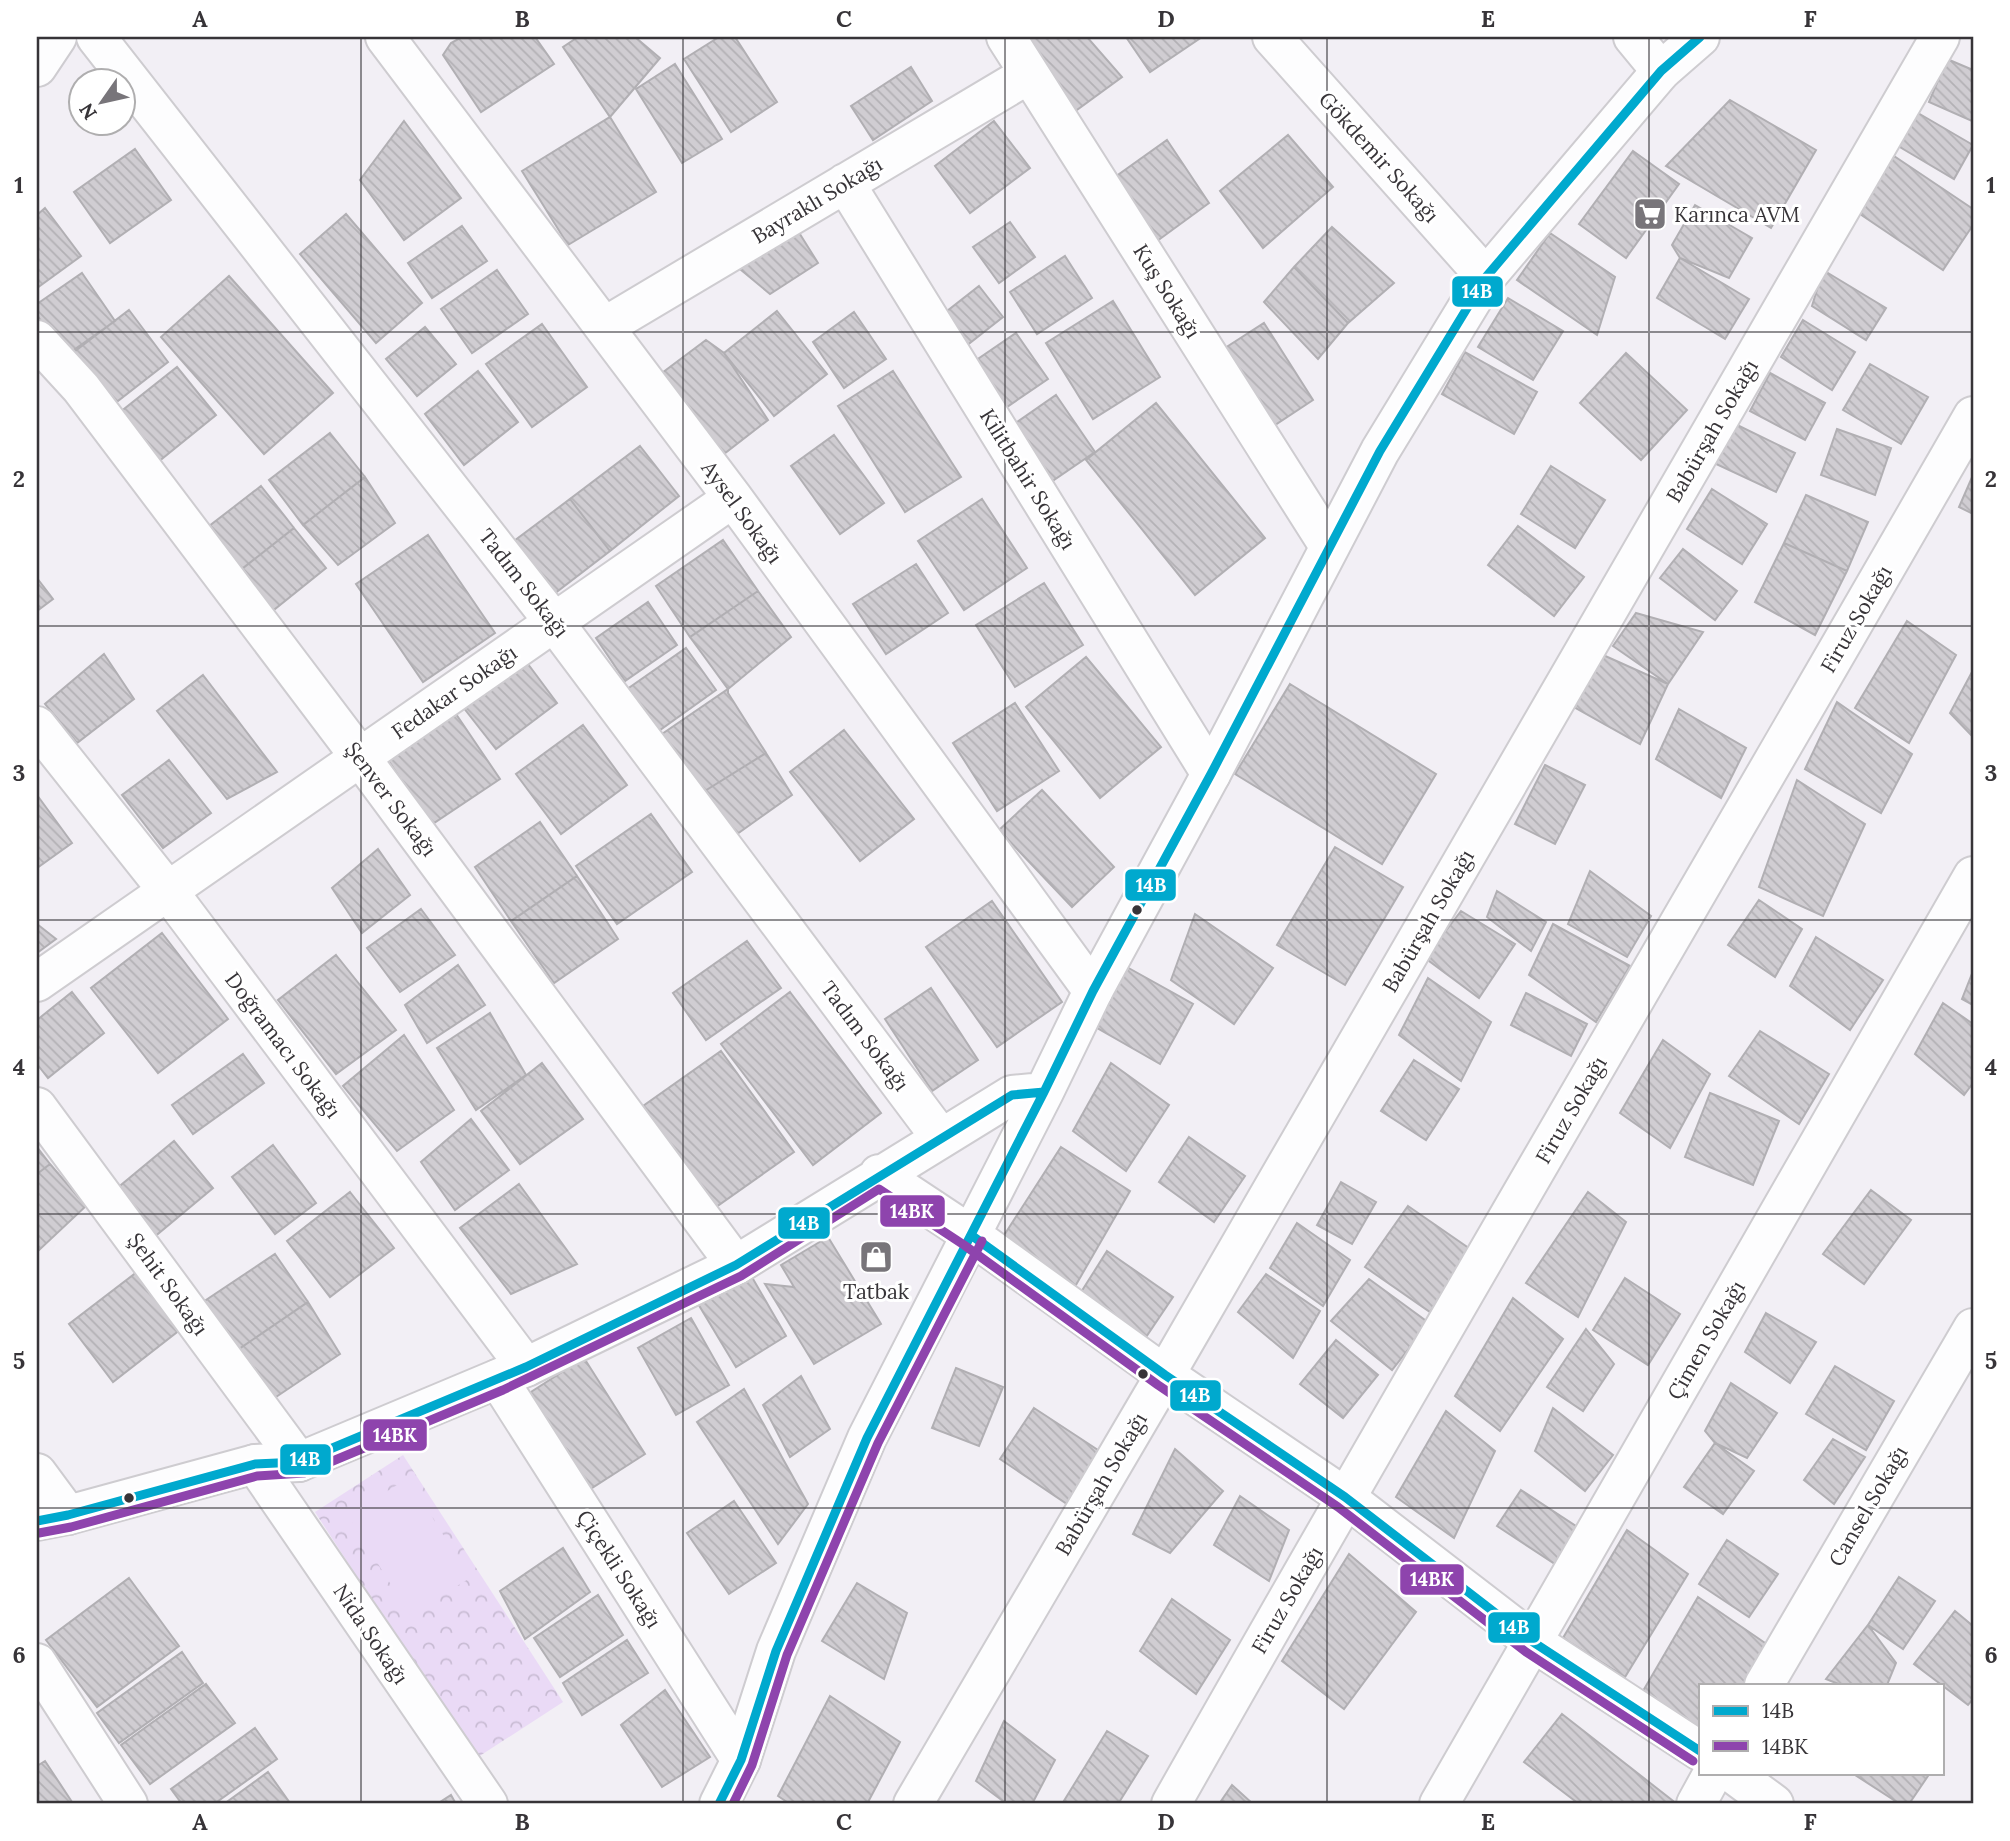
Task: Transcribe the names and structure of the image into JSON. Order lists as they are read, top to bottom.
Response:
{
  "streets": {
    "street": [
      "Gökdemir Sokağı",
      "Bayraklı Sokağı",
      "Kuş Sokağı",
      "Babürşah Sokağı",
      "Kilitbahir Sokağı",
      "Aysel Sokağı",
      "Tadım Sokağı",
      "Firuz Sokağı",
      "Fedakar Sokağı",
      "Şenver Sokağı",
      "Doğramacı Sokağı",
      "Şehit Sokağı",
      "Çimen Sokağı",
      "Cansel Sokağı",
      "Çiçekli Sokağı",
      "Nida Sokağı"
    ]
  },
  "crossings": [
    ["Bayraklı Sokağı", "Kuş Sokağı"],
    ["Bayraklı Sokağı", "Kilitbahir Sokağı"],
    ["Bayraklı Sokağı", "Aysel Sokağı"],
    ["Aysel Sokağı", "Fedakar Sokağı"],
    ["Tadım Sokağı", "Fedakar Sokağı"],
    ["Fedakar Sokağı", "Şenver Sokağı"],
    ["Fedakar Sokağı", "Doğramacı Sokağı"],
    ["Doğramacı Sokağı", "Çiçekli Sokağı"]
  ],
  "places": {
    "supermarket": ["Karınca AVM"],
    "shop": ["Tatbak"]
  },
  "lines": ["transit line 14B", "transit line 14BK"],
  "legend": ["14B", "14BK"],
  "north": "bottom left",
  "grid": {
    "columns": [
      "A",
      "B",
      "C",
      "D",
      "E",
      "F"
    ],
    "rows": [
      "1",
      "2",
      "3",
      "4",
      "5",
      "6"
    ]
  }
}
